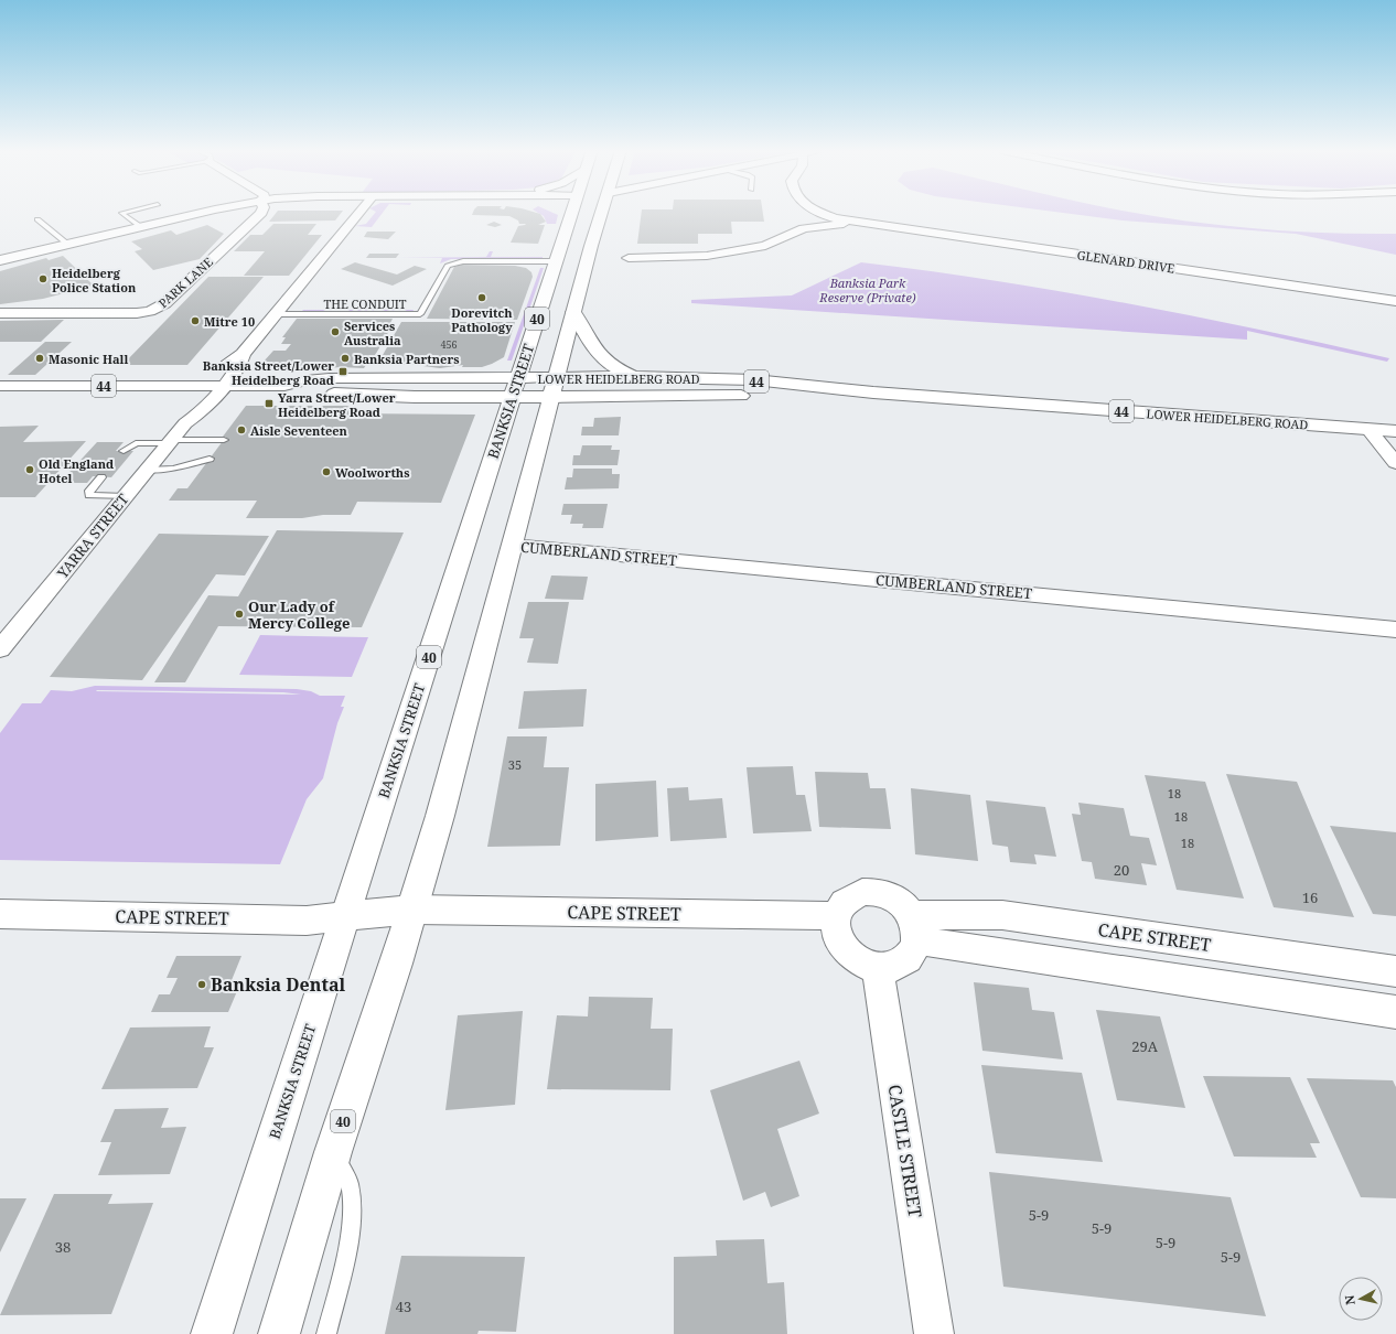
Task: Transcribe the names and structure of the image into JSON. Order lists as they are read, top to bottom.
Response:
{
  "streets": {
    "main road": [
      "40",
      "LOWER HEIDELBERG ROAD",
      "44",
      "BANKSIA STREET",
      "CAPE STREET"
    ],
    "street": [
      "GLENARD DRIVE",
      "PARK LANE",
      "YARRA STREET",
      "CUMBERLAND STREET",
      "CASTLE STREET"
    ],
    "lane": ["THE CONDUIT"]
  },
  "crossings": [
    ["THE CONDUIT", "BANKSIA STREET"],
    ["THE CONDUIT", "YARRA STREET"],
    ["40", "LOWER HEIDELBERG ROAD"],
    ["40", "CUMBERLAND STREET"],
    ["40", "CAPE STREET"],
    ["LOWER HEIDELBERG ROAD", "BANKSIA STREET"],
    ["LOWER HEIDELBERG ROAD", "YARRA STREET"],
    ["BANKSIA STREET", "CAPE STREET"],
    ["CAPE STREET", "CASTLE STREET"]
  ],
  "parks": ["Banksia Park Reserve (Private)"],
  "places": {
    "other": [
      "Heidelberg Police Station",
      "Dorevitch Pathology",
      "Mitre 10",
      "Services Australia",
      "Masonic Hall",
      "Banksia Partners",
      "Aisle Seventeen",
      "Old England Hotel",
      "Woolworths",
      "Our Lady of Mercy College",
      "Banksia Dental"
    ],
    "transit": ["Banksia Street/Lower Heidelberg Road", "Yarra Street/Lower Heidelberg Road"]
  },
  "house_numbers": [
    "456",
    "35",
    "18",
    "18",
    "18",
    "20",
    "16",
    "29A",
    "5-9",
    "5-9",
    "5-9",
    "38",
    "5-9",
    "43"
  ],
  "north": "left"
}
